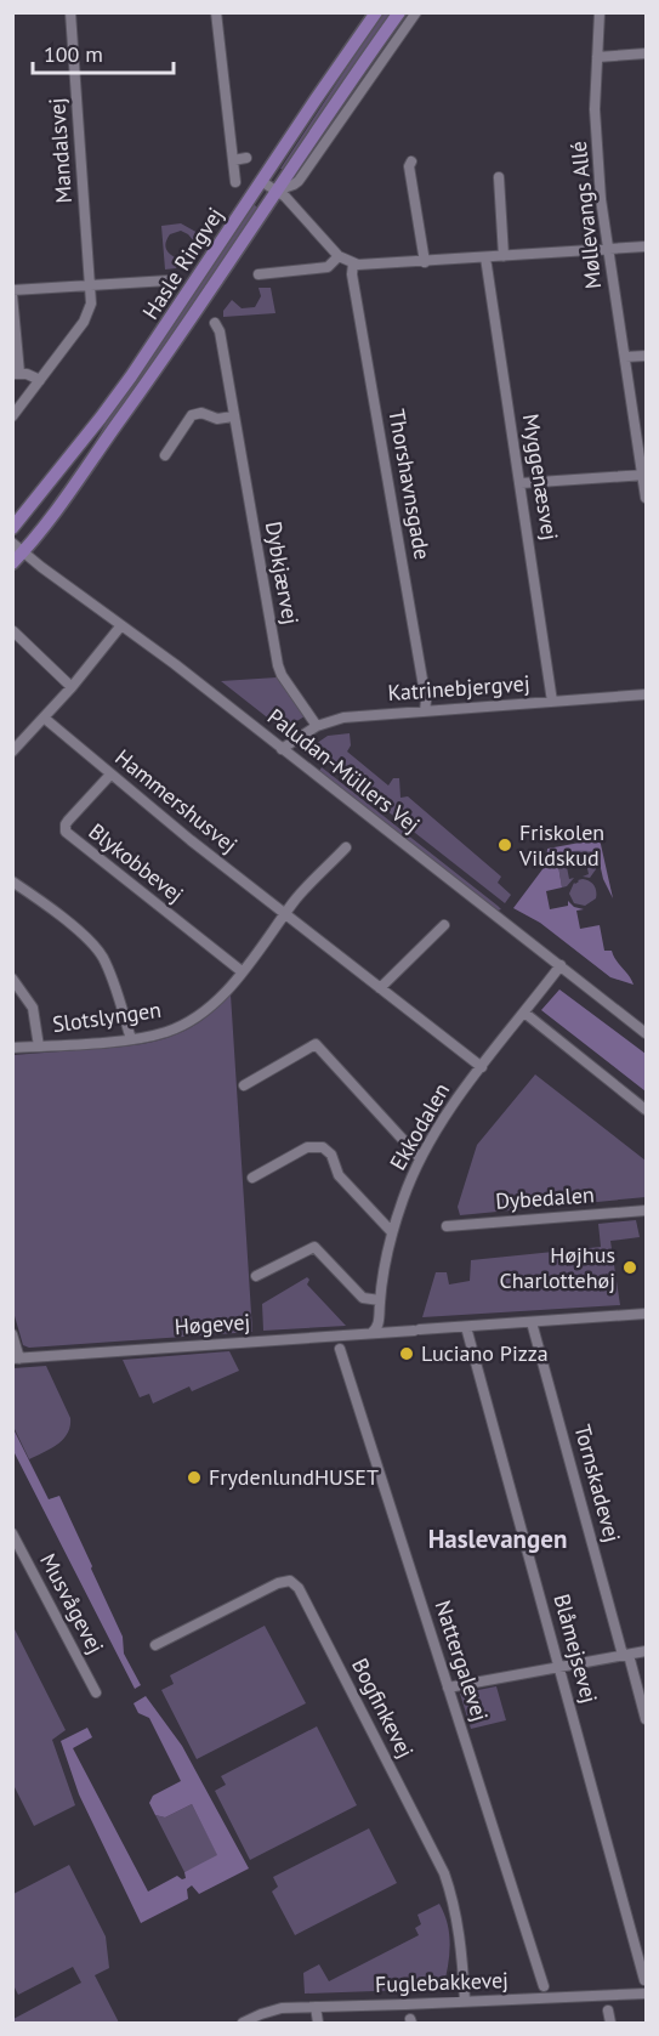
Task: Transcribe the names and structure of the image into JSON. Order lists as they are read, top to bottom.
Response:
{
  "streets": {
    "main road": ["Hasle Ringvej"],
    "street": [
      "Mandalsvej",
      "Møllevangs Allé",
      "Myggenæsvej",
      "Thorshavnsgade",
      "Dybkjærvej",
      "Katrinebjergvej",
      "Paludan-Müllers Vej",
      "Hammershusvej",
      "Blykobbevej",
      "Slotslyngen",
      "Ekkodalen",
      "Dybedalen",
      "Høgevej",
      "Tornskadevej",
      "Musvågevej",
      "Blåmejsevej",
      "Nattergalevej",
      "Bogfinkevej",
      "Fuglebakkevej"
    ]
  },
  "crossings": [
    ["Hasle Ringvej", "Paludan-Müllers Vej"],
    ["Myggenæsvej", "Katrinebjergvej"],
    ["Thorshavnsgade", "Katrinebjergvej"],
    ["Dybkjærvej", "Katrinebjergvej"],
    ["Katrinebjergvej", "Paludan-Müllers Vej"],
    ["Paludan-Müllers Vej", "Ekkodalen"],
    ["Hammershusvej", "Blykobbevej"],
    ["Hammershusvej", "Slotslyngen"],
    ["Hammershusvej", "Ekkodalen"],
    ["Blykobbevej", "Slotslyngen"],
    ["Ekkodalen", "Høgevej"],
    ["Høgevej", "Tornskadevej"],
    ["Høgevej", "Blåmejsevej"],
    ["Bogfinkevej", "Fuglebakkevej"]
  ],
  "districts": ["Haslevangen"],
  "places": [
    "Friskolen Vildskud",
    "Højhus Charlottehøj",
    "Luciano Pizza",
    "FrydenlundHUSET"
  ],
  "scale_bar": "100 m"
}
